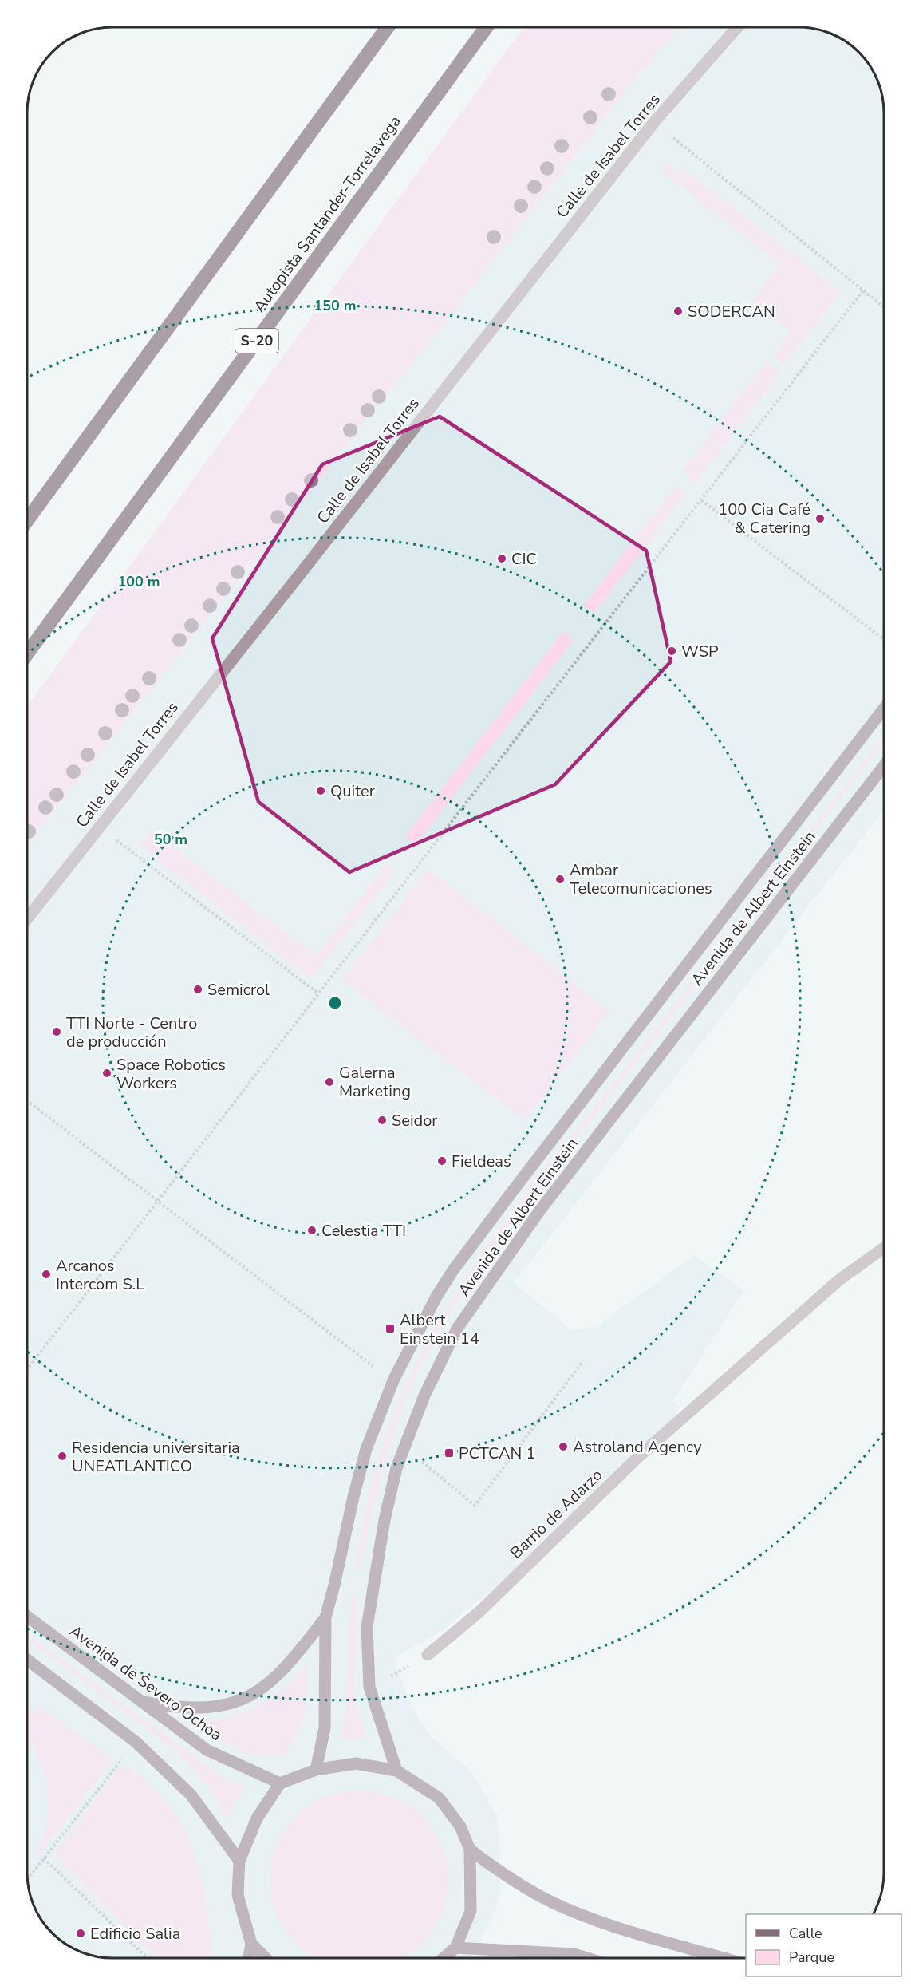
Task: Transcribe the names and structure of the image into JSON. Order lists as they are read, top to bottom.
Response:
{
  "streets": {
    "highway": ["Autopista Santander-Torrelavega", "S-20"],
    "main road": ["Avenida de Albert Einstein", "Avenida de Severo Ochoa"],
    "street": ["Calle de Isabel Torres", "Barrio de Adarzo"]
  },
  "crossings": [
    ["Avenida de Albert Einstein", "Avenida de Severo Ochoa"]
  ],
  "places": {
    "other": [
      "SODERCAN",
      "100 Cia Café & Catering",
      "CIC",
      "WSP",
      "Quiter",
      "Ambar Telecomunicaciones",
      "Semicrol",
      "TTI Norte - Centro de producción",
      "Space Robotics Workers",
      "Galerna Marketing",
      "Seidor",
      "Fieldeas",
      "Celestia TTI",
      "Arcanos Intercom S.L",
      "Astroland Agency",
      "Residencia universitaria UNEATLANTICO",
      "Edificio Salia"
    ],
    "transit": ["Albert Einstein 14", "PCTCAN 1"]
  },
  "legend": ["Calle", "Parque"],
  "rings": ["150 m", "100 m", "50 m"]
}
